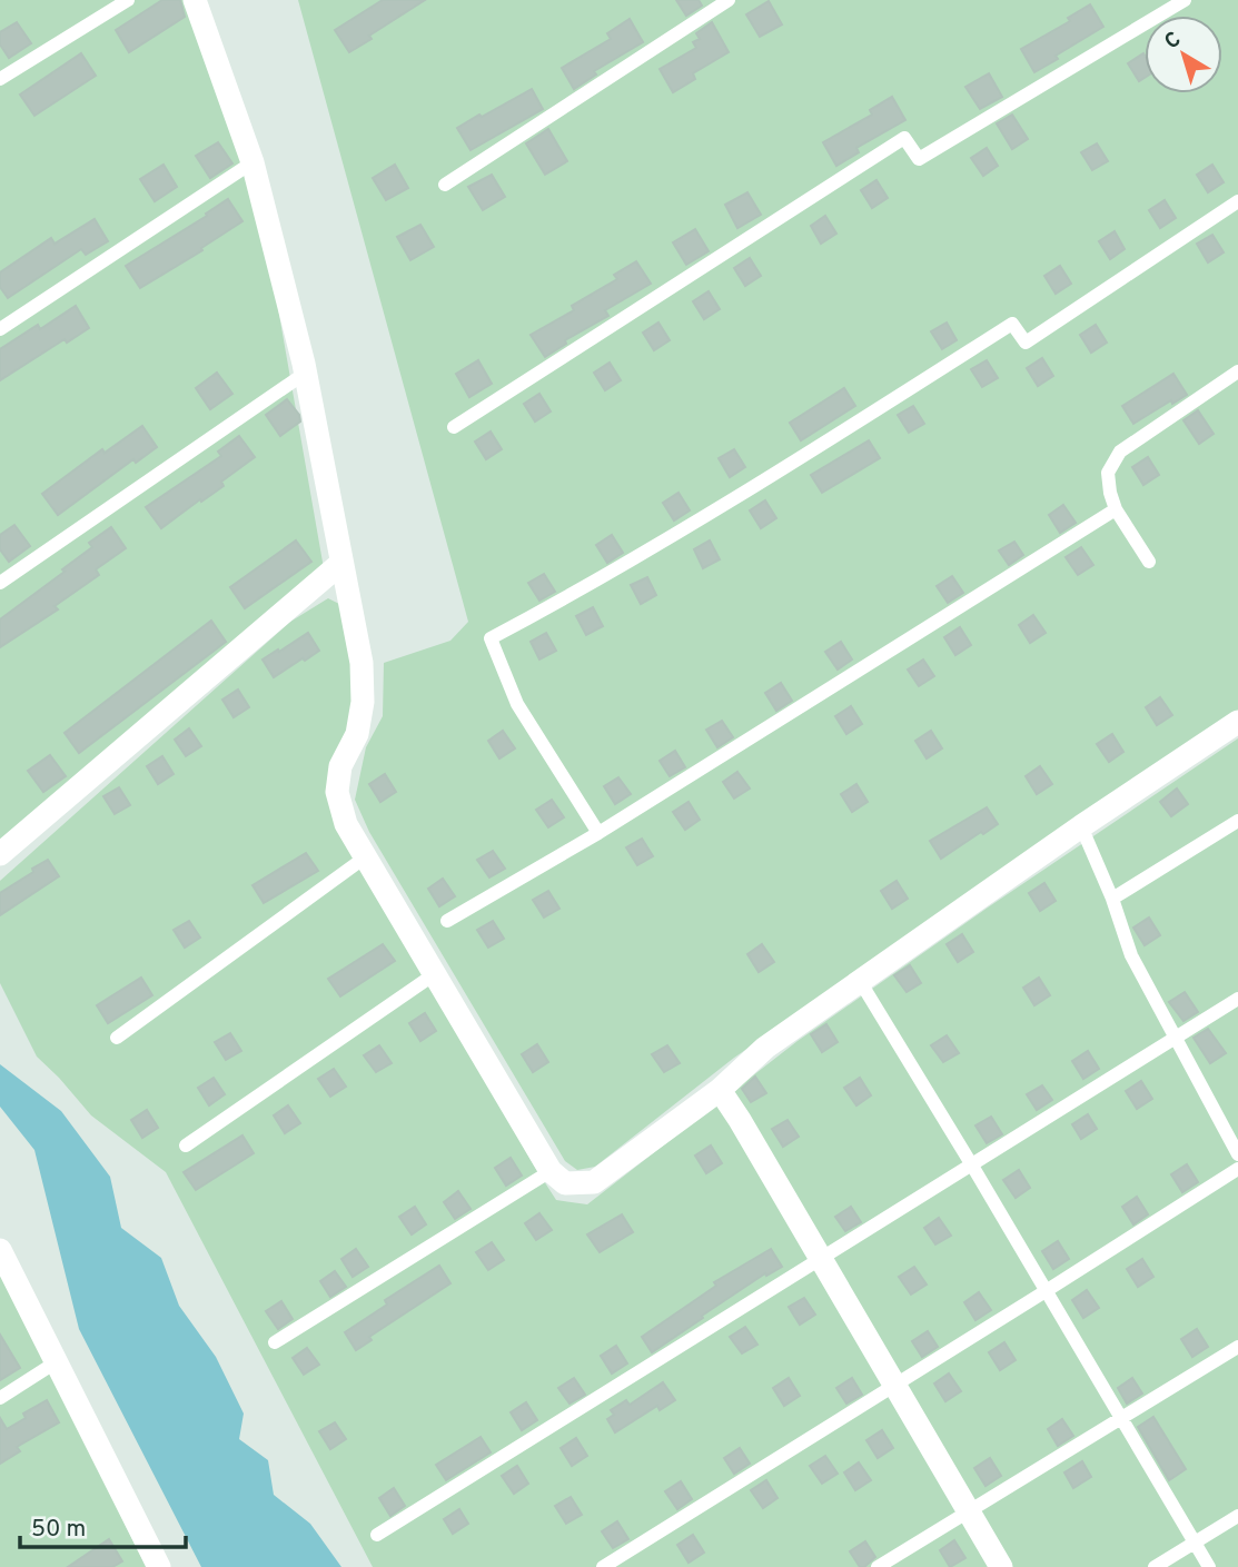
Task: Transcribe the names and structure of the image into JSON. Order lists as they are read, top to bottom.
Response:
{
  "scale_bar": "50 m",
  "north": "top left"
}
